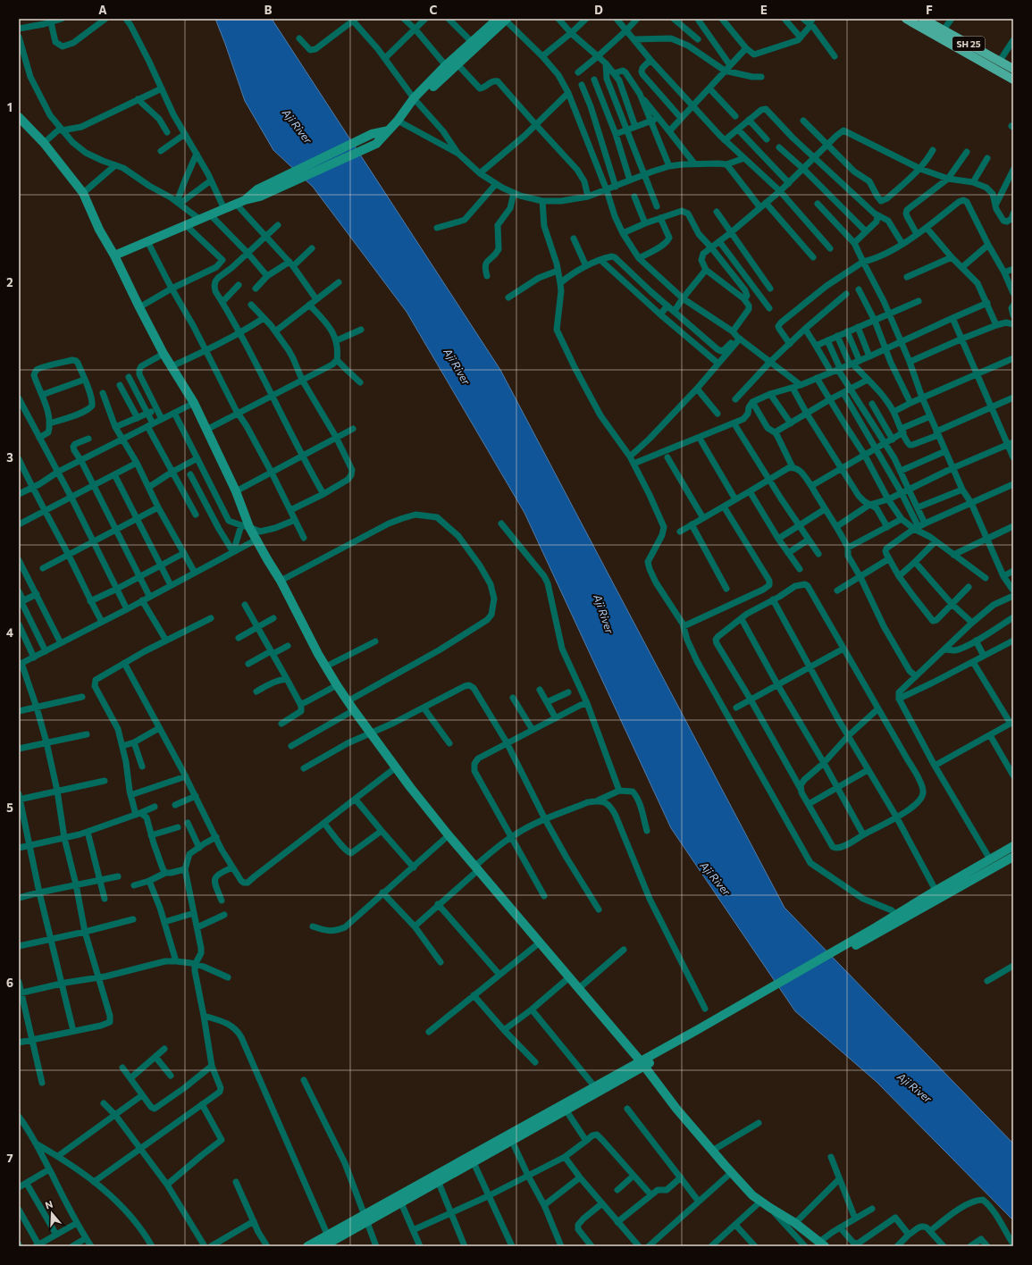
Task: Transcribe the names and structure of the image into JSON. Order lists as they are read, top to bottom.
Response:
{
  "streets": {
    "main road": ["SH 25"]
  },
  "water": ["Aji River"],
  "north": "top",
  "grid": {
    "columns": [
      "A",
      "B",
      "C",
      "D",
      "E",
      "F"
    ],
    "rows": [
      "1",
      "2",
      "3",
      "4",
      "5",
      "6",
      "7"
    ]
  }
}
